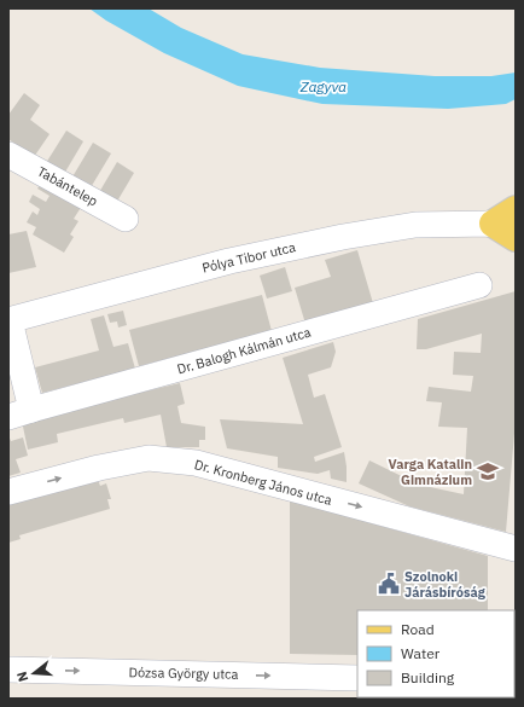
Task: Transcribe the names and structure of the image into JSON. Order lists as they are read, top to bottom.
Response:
{
  "streets": {
    "street": [
      "Tabántelep",
      "Pólya Tibor utca",
      "Dr. Balogh Kálmán utca",
      "Dr. Kronberg János utca",
      "Dózsa György utca"
    ]
  },
  "one_way": ["Dr. Kronberg János utca", "Dózsa György utca"],
  "water": ["Zagyva"],
  "places": {
    "school or university": ["Varga Katalin Gimnázium"],
    "public building": ["Szolnoki Járásbíróság"]
  },
  "legend": ["Road", "Water", "Building"],
  "north": "left"
}
